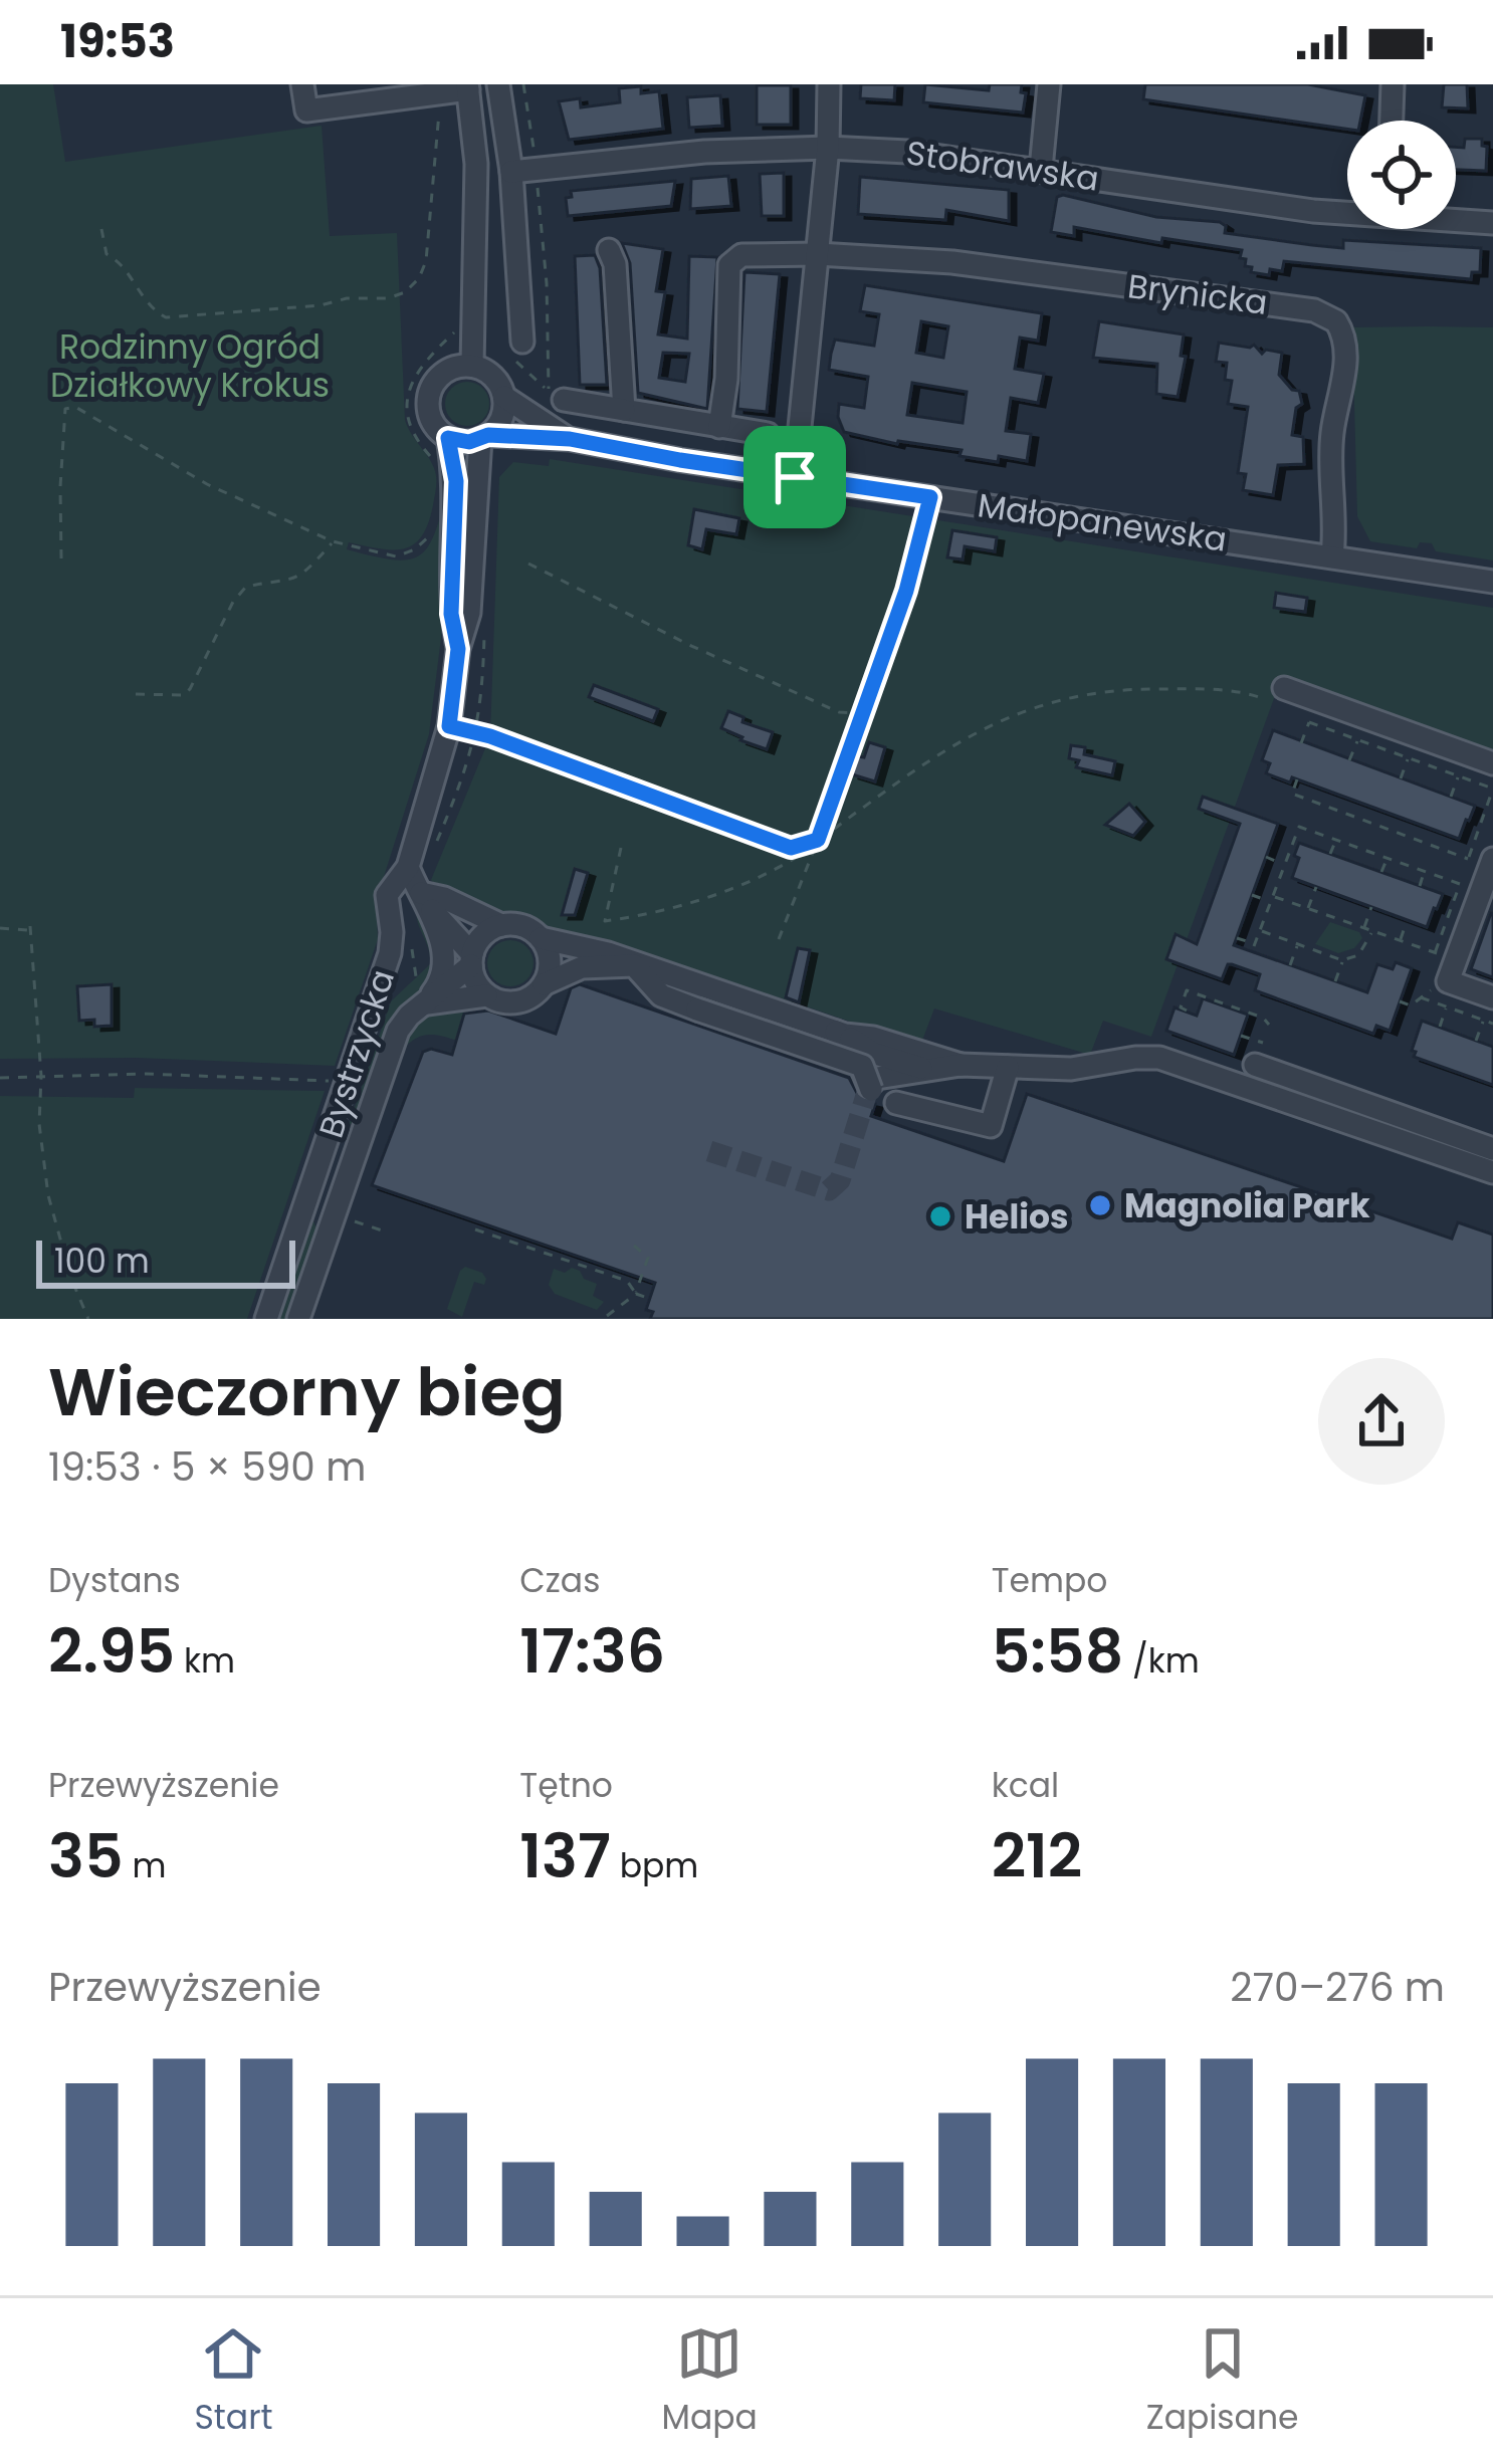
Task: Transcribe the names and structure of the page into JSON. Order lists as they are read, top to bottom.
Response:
{
  "streets": {
    "street": [
      "Stobrawska",
      "Brynicka",
      "Małopanewska",
      "Bystrzycka"
    ]
  },
  "crossings": [
    ["Brynicka", "Małopanewska"],
    ["Małopanewska", "Bystrzycka"]
  ],
  "parks": ["Rodzinny Ogród Działkowy Krokus"],
  "places": ["Magnolia Park", "Helios"],
  "scale_bar": "100 m",
  "page": {
    "status": "19:53",
    "scale": "100 m",
    "heading": ["Wieczorny bieg", "19:53 · 5 × 590 m"],
    "stats": [
      ["Dystans", "2.95 km"],
      ["Czas", "17:36"],
      ["Tempo", "5:58 /km"],
      ["Przewyższenie", "35 m"],
      ["Tętno", "137 bpm"],
      ["kcal", "212"]
    ],
    "chart": ["Przewyższenie", "270–276 m"],
    "tabs": ["Start", "Mapa", "Zapisane"]
  }
}
